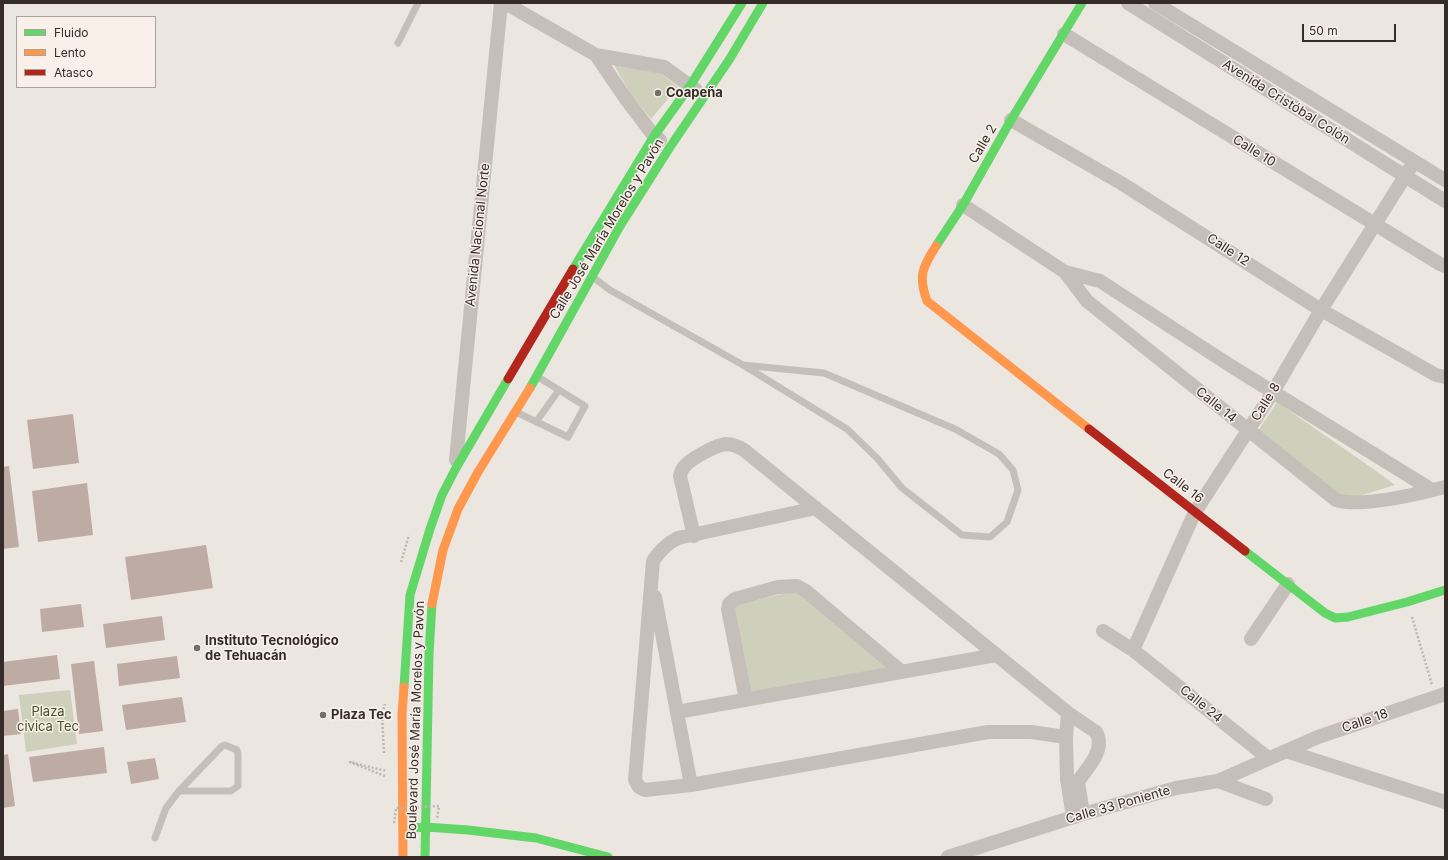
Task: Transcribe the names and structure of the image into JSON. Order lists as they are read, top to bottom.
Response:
{
  "streets": {
    "main road": [
      "Calle 2",
      "Calle José María Morelos y Pavón",
      "Calle 16",
      "Boulevard José María Morelos y Pavón"
    ],
    "street": [
      "Avenida Cristóbal Colón",
      "Calle 10",
      "Avenida Nacional Norte",
      "Calle 12",
      "Calle 8",
      "Calle 14",
      "Calle 24",
      "Calle 18",
      "Calle 33 Poniente"
    ]
  },
  "crossings": [
    ["Avenida Cristóbal Colón", "Calle 8"],
    ["Calle 2", "Calle 10"],
    ["Calle 2", "Calle 12"],
    ["Calle 2", "Calle 14"],
    ["Calle 2", "Calle 16"],
    ["Calle 10", "Calle 8"],
    ["Calle José María Morelos y Pavón", "Avenida Nacional Norte"],
    ["Calle José María Morelos y Pavón", "Boulevard José María Morelos y Pavón"],
    ["Avenida Nacional Norte", "Boulevard José María Morelos y Pavón"],
    ["Calle 12", "Calle 8"],
    ["Calle 8", "Calle 14"],
    ["Calle 8", "Calle 16"],
    ["Calle 8", "Calle 24"],
    ["Calle 24", "Calle 33 Poniente"],
    ["Calle 18", "Calle 33 Poniente"]
  ],
  "parks": ["Plaza civica Tec"],
  "places": ["Coapeña", "Instituto Tecnológico de Tehuacán", "Plaza Tec"],
  "legend": ["Fluido", "Lento", "Atasco"],
  "scale_bar": "50 m"
}
